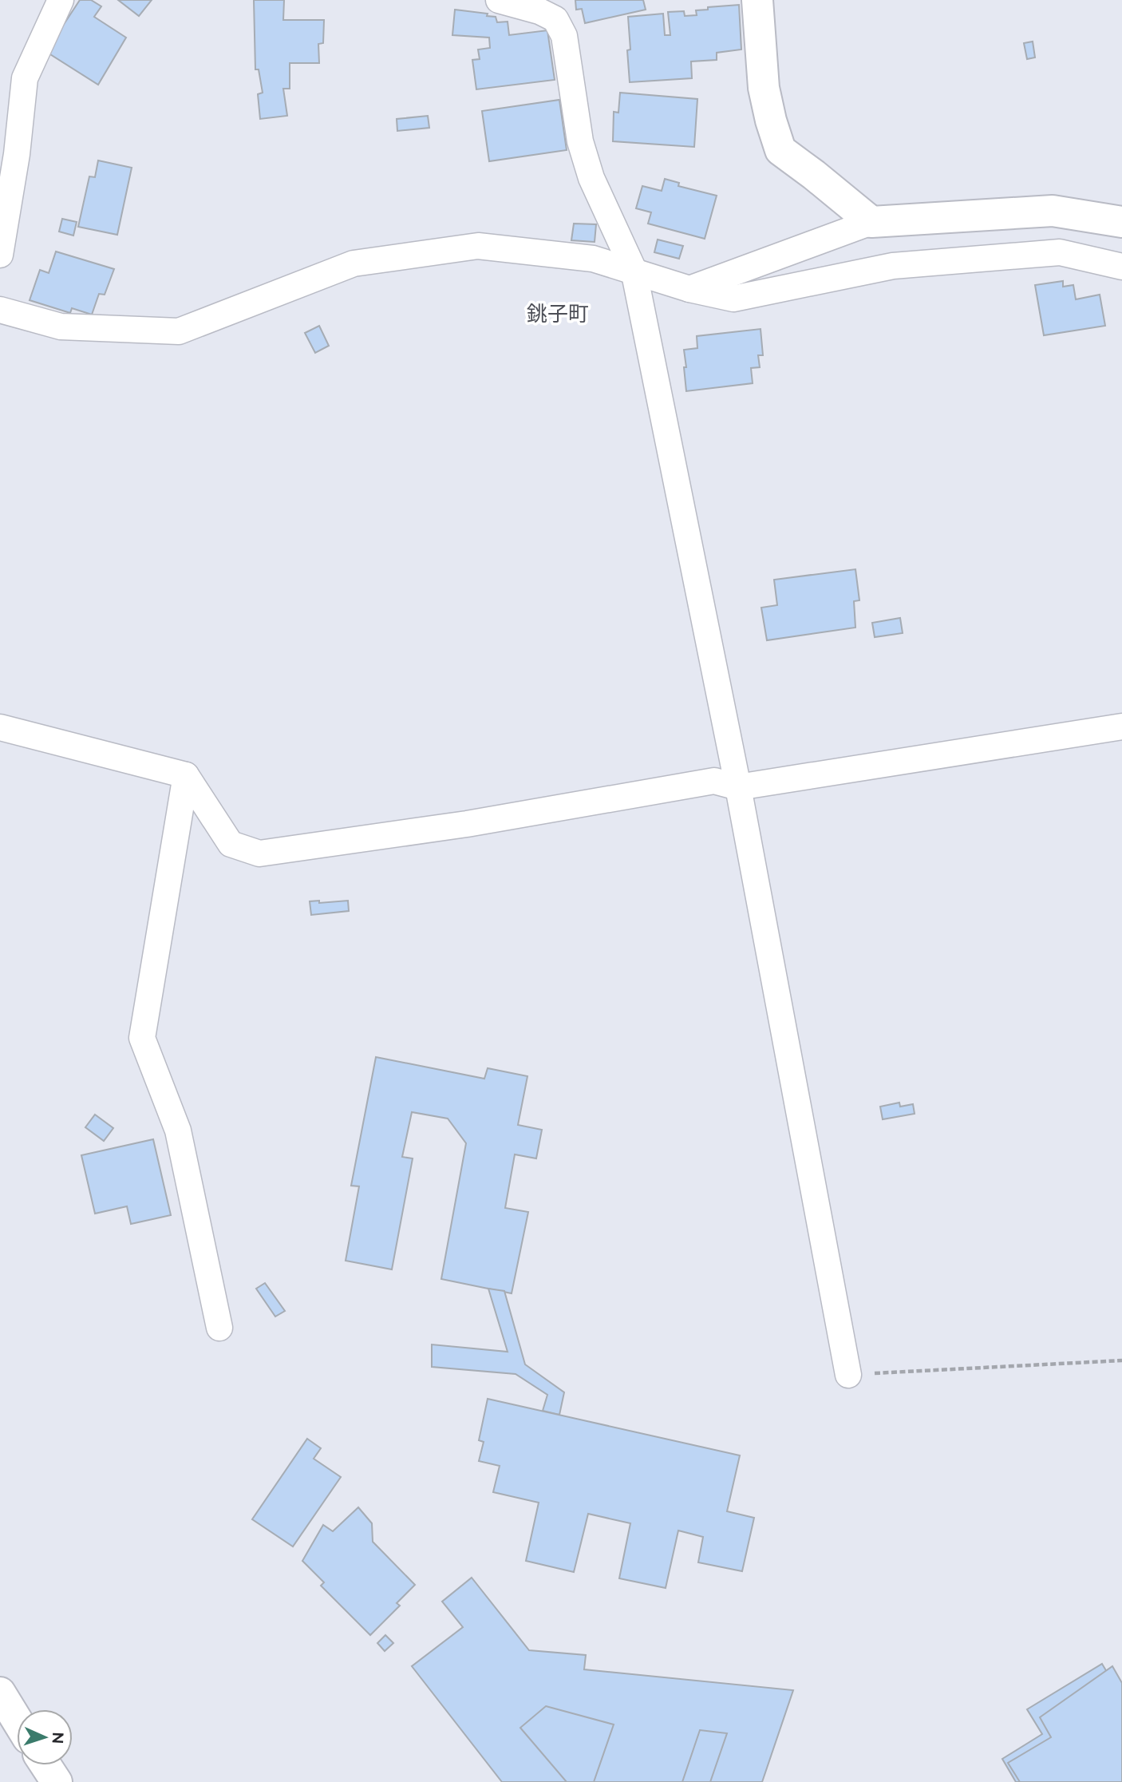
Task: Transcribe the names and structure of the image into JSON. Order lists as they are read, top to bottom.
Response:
{
  "districts": ["銚子町"],
  "north": "right"
}
